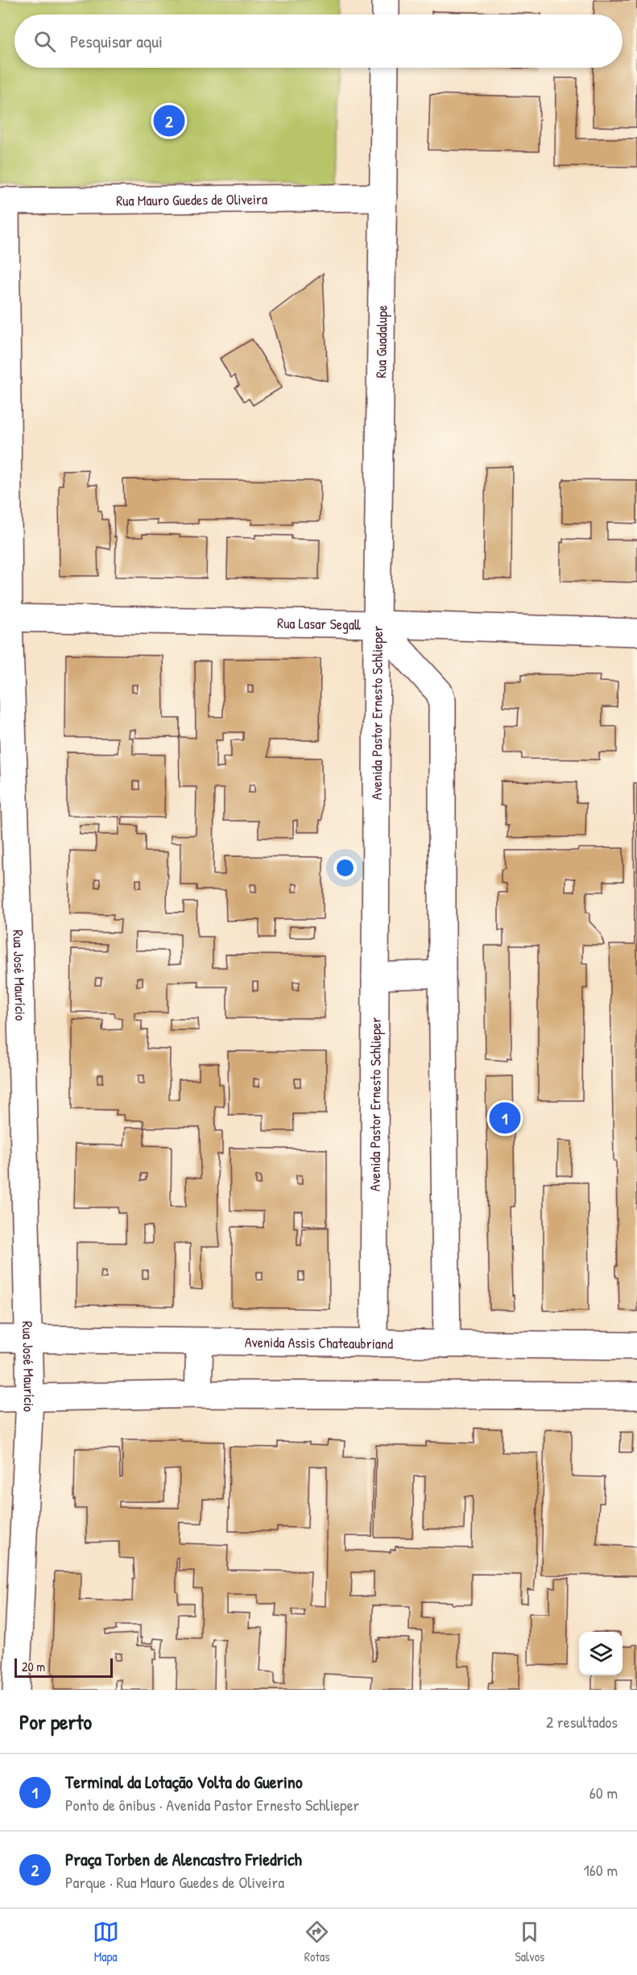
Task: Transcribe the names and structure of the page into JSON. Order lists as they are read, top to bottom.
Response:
{
  "streets": {
    "street": [
      "Rua Mauro Guedes de Oliveira",
      "Rua Guadalupe",
      "Rua Lasar Segall",
      "Avenida Pastor Ernesto Schlieper",
      "Rua José Maurício",
      "Avenida Assis Chateaubriand"
    ]
  },
  "crossings": [
    ["Rua Mauro Guedes de Oliveira", "Rua Guadalupe"],
    ["Rua Mauro Guedes de Oliveira", "Rua José Maurício"],
    ["Rua Guadalupe", "Rua Lasar Segall"],
    ["Rua Guadalupe", "Avenida Pastor Ernesto Schlieper"],
    ["Rua Lasar Segall", "Avenida Pastor Ernesto Schlieper"],
    ["Rua Lasar Segall", "Rua José Maurício"],
    ["Avenida Pastor Ernesto Schlieper", "Avenida Assis Chateaubriand"],
    ["Rua José Maurício", "Avenida Assis Chateaubriand"]
  ],
  "scale_bar": "20 m",
  "page": {
    "search": "Pesquisar aqui",
    "pins": ["2", "1"],
    "scale": "20 m",
    "heading": ["Por perto", "2 resultados"],
    "list": [
      {
        "mark": "1",
        "name": "Terminal da Lotação Volta do Guerino",
        "note": "Ponto de ônibus · Avenida Pastor Ernesto Schlieper",
        "value": "60 m"
      },
      {
        "mark": "2",
        "name": "Praça Torben de Alencastro Friedrich",
        "note": "Parque · Rua Mauro Guedes de Oliveira",
        "value": "160 m"
      }
    ],
    "nav": ["Mapa", "Rotas", "Salvos"]
  }
}
